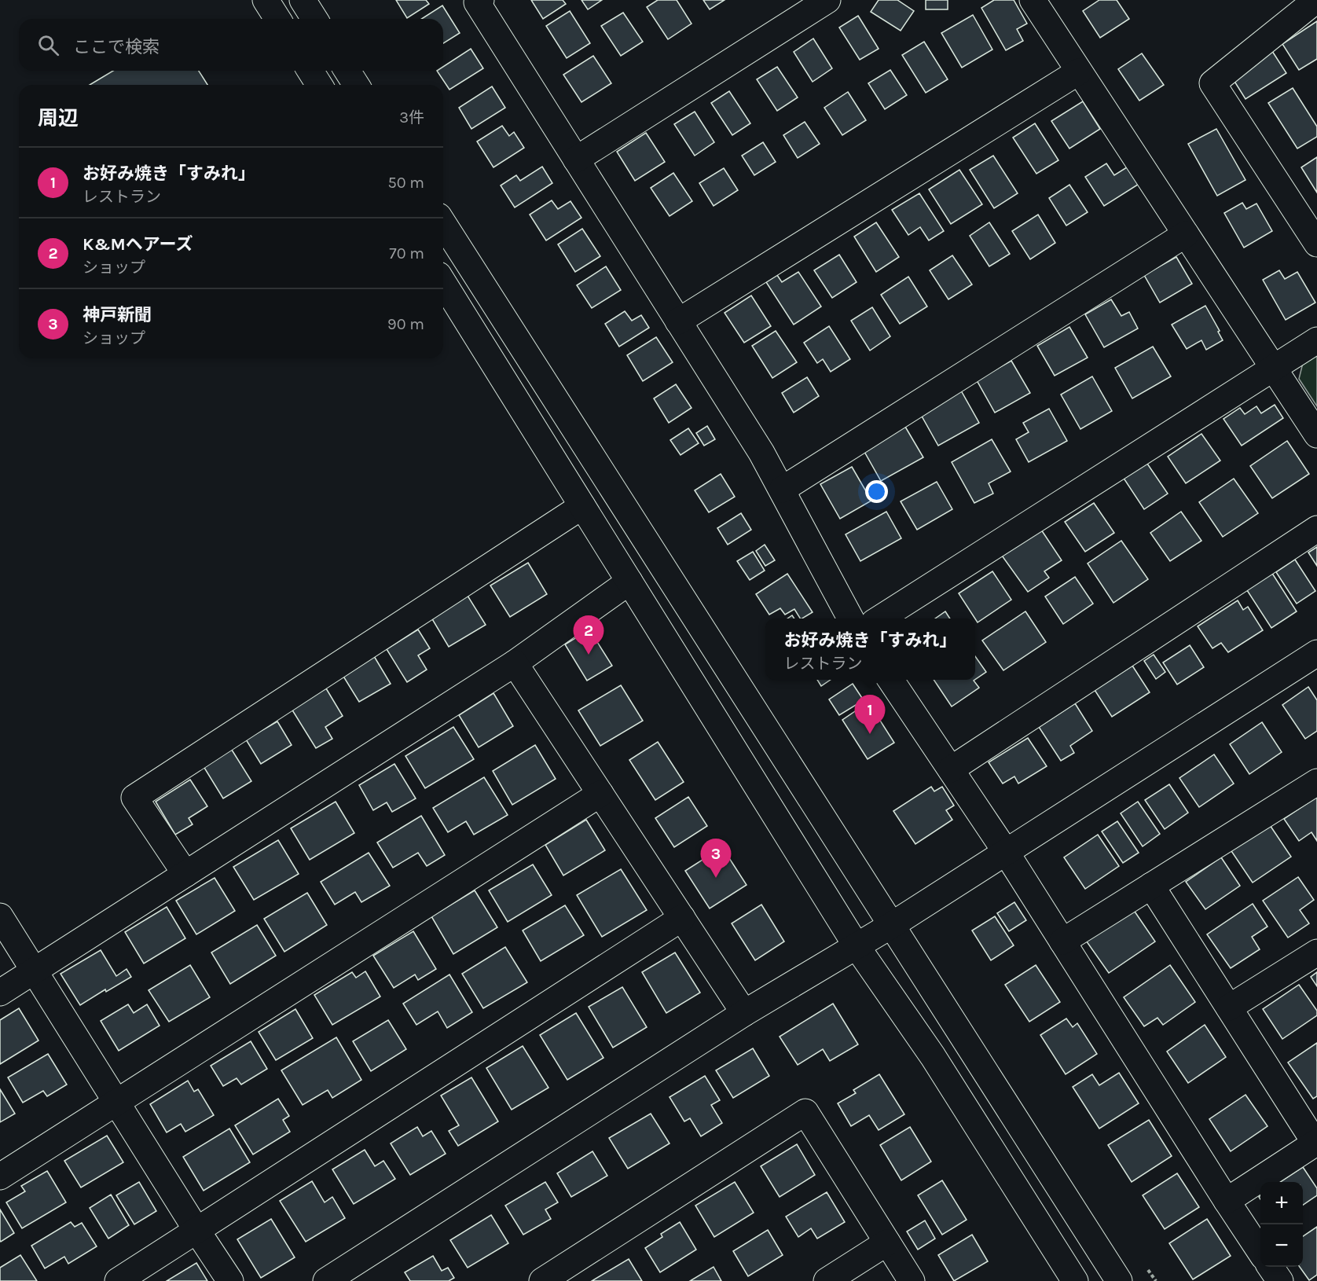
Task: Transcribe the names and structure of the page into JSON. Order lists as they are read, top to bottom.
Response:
{
  "page": {
    "search": "ここで検索",
    "heading": ["周辺", "3件"],
    "list": [
      {
        "mark": "1",
        "name": "お好み焼き「すみれ」",
        "note": "レストラン",
        "value": "50 m"
      },
      {
        "mark": "2",
        "name": "K&Mヘアーズ",
        "note": "ショップ",
        "value": "70 m"
      },
      {
        "mark": "3",
        "name": "神戸新聞",
        "note": "ショップ",
        "value": "90 m"
      }
    ],
    "pins": ["2", "1", "3"],
    "popup": ["お好み焼き「すみれ」", "レストラン"],
    "map_buttons": ["+", "−"]
  }
}
